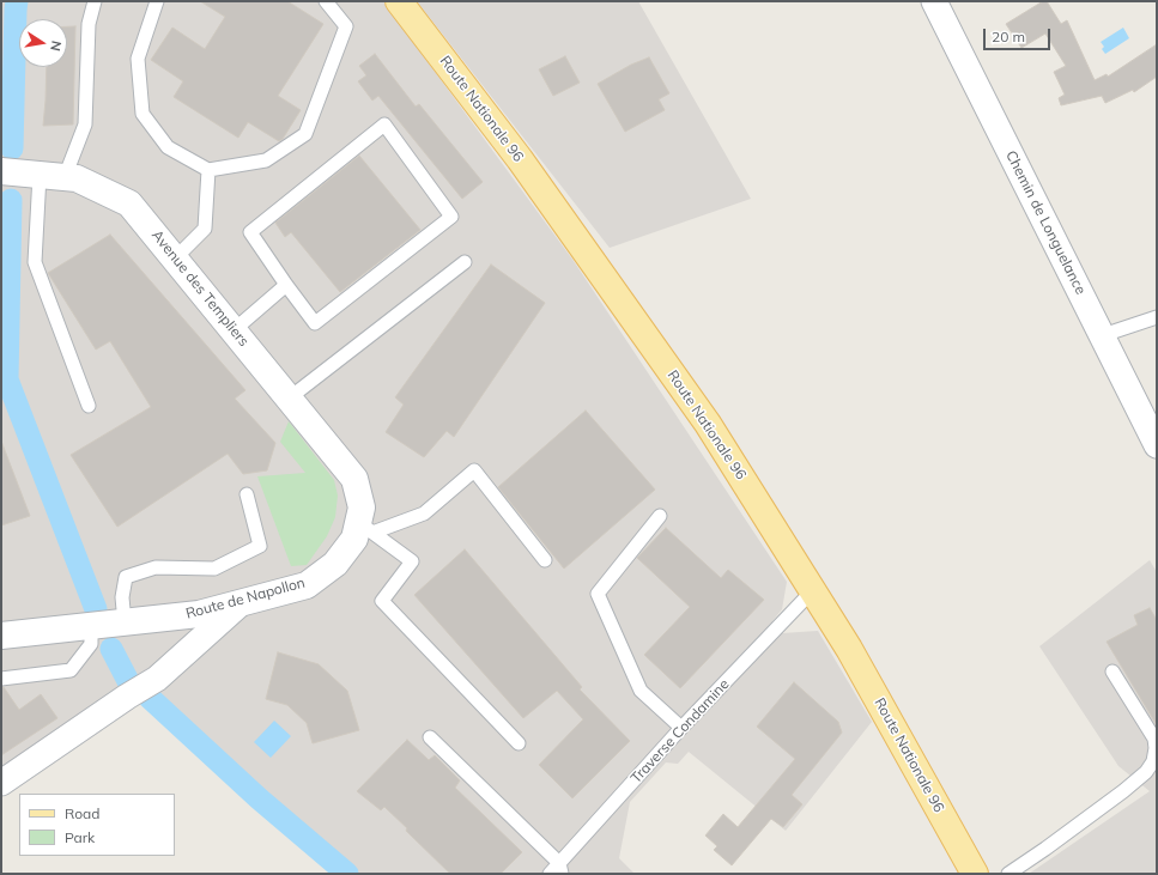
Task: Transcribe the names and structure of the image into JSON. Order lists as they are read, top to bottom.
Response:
{
  "streets": {
    "main road": ["Route Nationale 96"],
    "street": ["Chemin de Longuelance", "Avenue des Templiers", "Route de Napollon"],
    "lane": ["Traverse Condamine"]
  },
  "crossings": [
    ["Route Nationale 96", "Traverse Condamine"],
    ["Avenue des Templiers", "Route de Napollon"]
  ],
  "legend": ["Road", "Park"],
  "scale_bar": "20 m",
  "north": "right"
}
